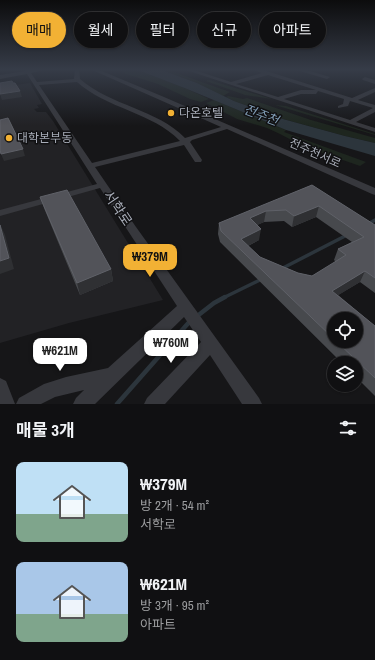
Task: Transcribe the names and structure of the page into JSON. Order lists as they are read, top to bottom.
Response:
{
  "streets": {
    "street": ["전주천서로", "서학로"]
  },
  "water": ["전주천"],
  "places": ["다온호텔", "대학본부동"],
  "page": {
    "chip": [
      "매매",
      "월세",
      "필터",
      "신규",
      "아파트"
    ],
    "price": ["₩379M", "₩760M", "₩621M"],
    "heading": "매물 3개",
    "list": [
      {
        "name": "₩379M",
        "note": "방 2개 · 54 m² · 서학로"
      },
      {
        "name": "₩621M",
        "note": "방 3개 · 95 m² · 아파트"
      }
    ]
  }
}
